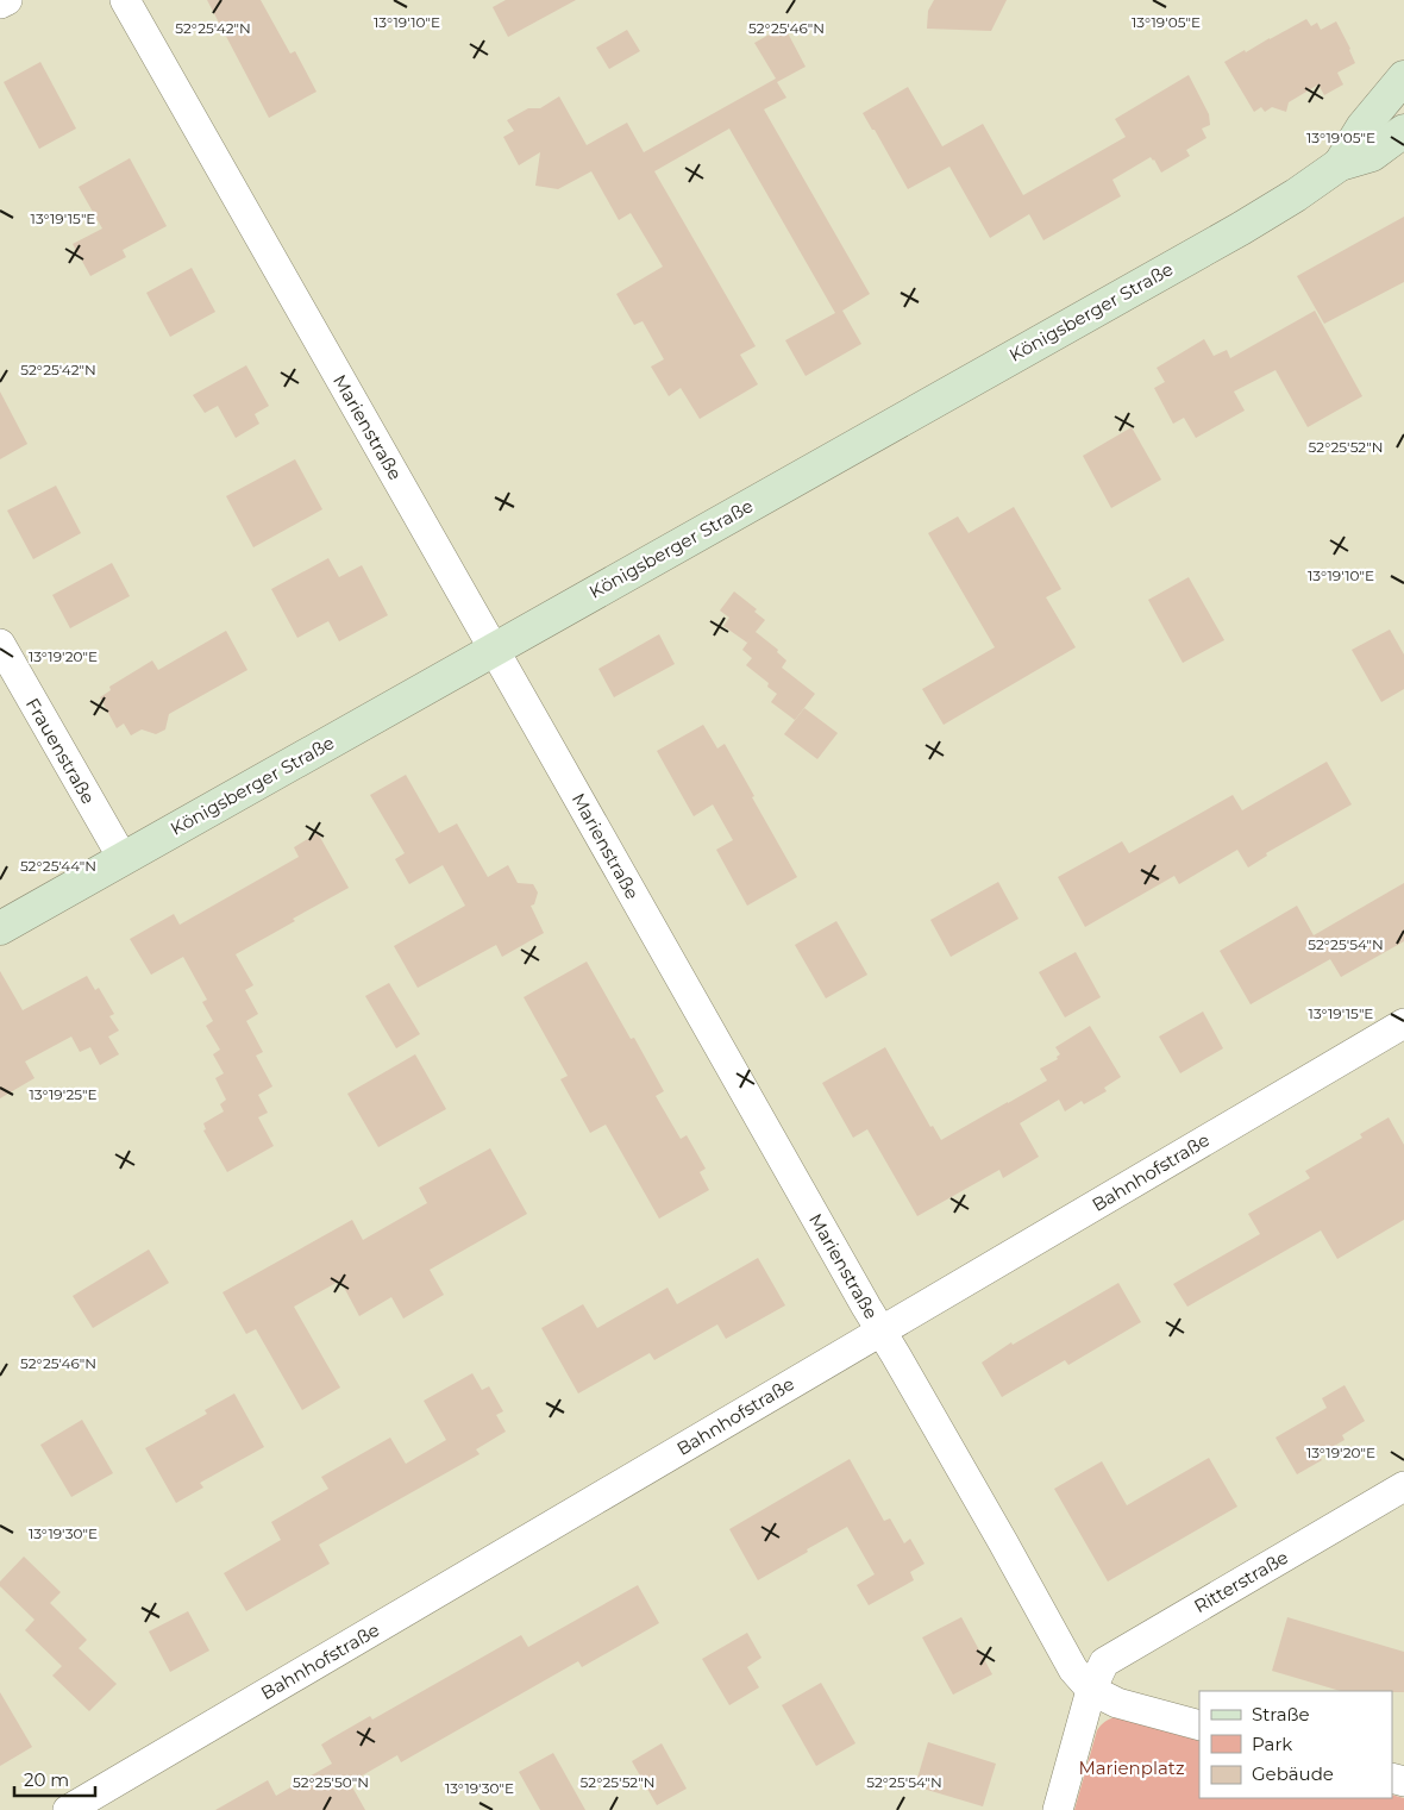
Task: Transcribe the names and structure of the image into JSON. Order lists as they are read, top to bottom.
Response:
{
  "streets": {
    "main road": ["Königsberger Straße"],
    "street": [
      "Marienstraße",
      "Frauenstraße",
      "Bahnhofstraße",
      "Ritterstraße"
    ]
  },
  "crossings": [
    ["Königsberger Straße", "Marienstraße"],
    ["Königsberger Straße", "Frauenstraße"],
    ["Marienstraße", "Bahnhofstraße"],
    ["Marienstraße", "Ritterstraße"]
  ],
  "parks": ["Marienplatz"],
  "legend": ["Straße", "Park", "Gebäude"],
  "scale_bar": "20 m",
  "coordinates": [
    "13°19'05\"E",
    "13°19'10\"E",
    "52°25'42\"N",
    "52°25'46\"N",
    "13°19'15\"E",
    "52°25'52\"N",
    "13°19'20\"E",
    "52°25'44\"N",
    "52°25'54\"N",
    "13°19'25\"E",
    "13°19'30\"E",
    "52°25'50\"N"
  ]
}
